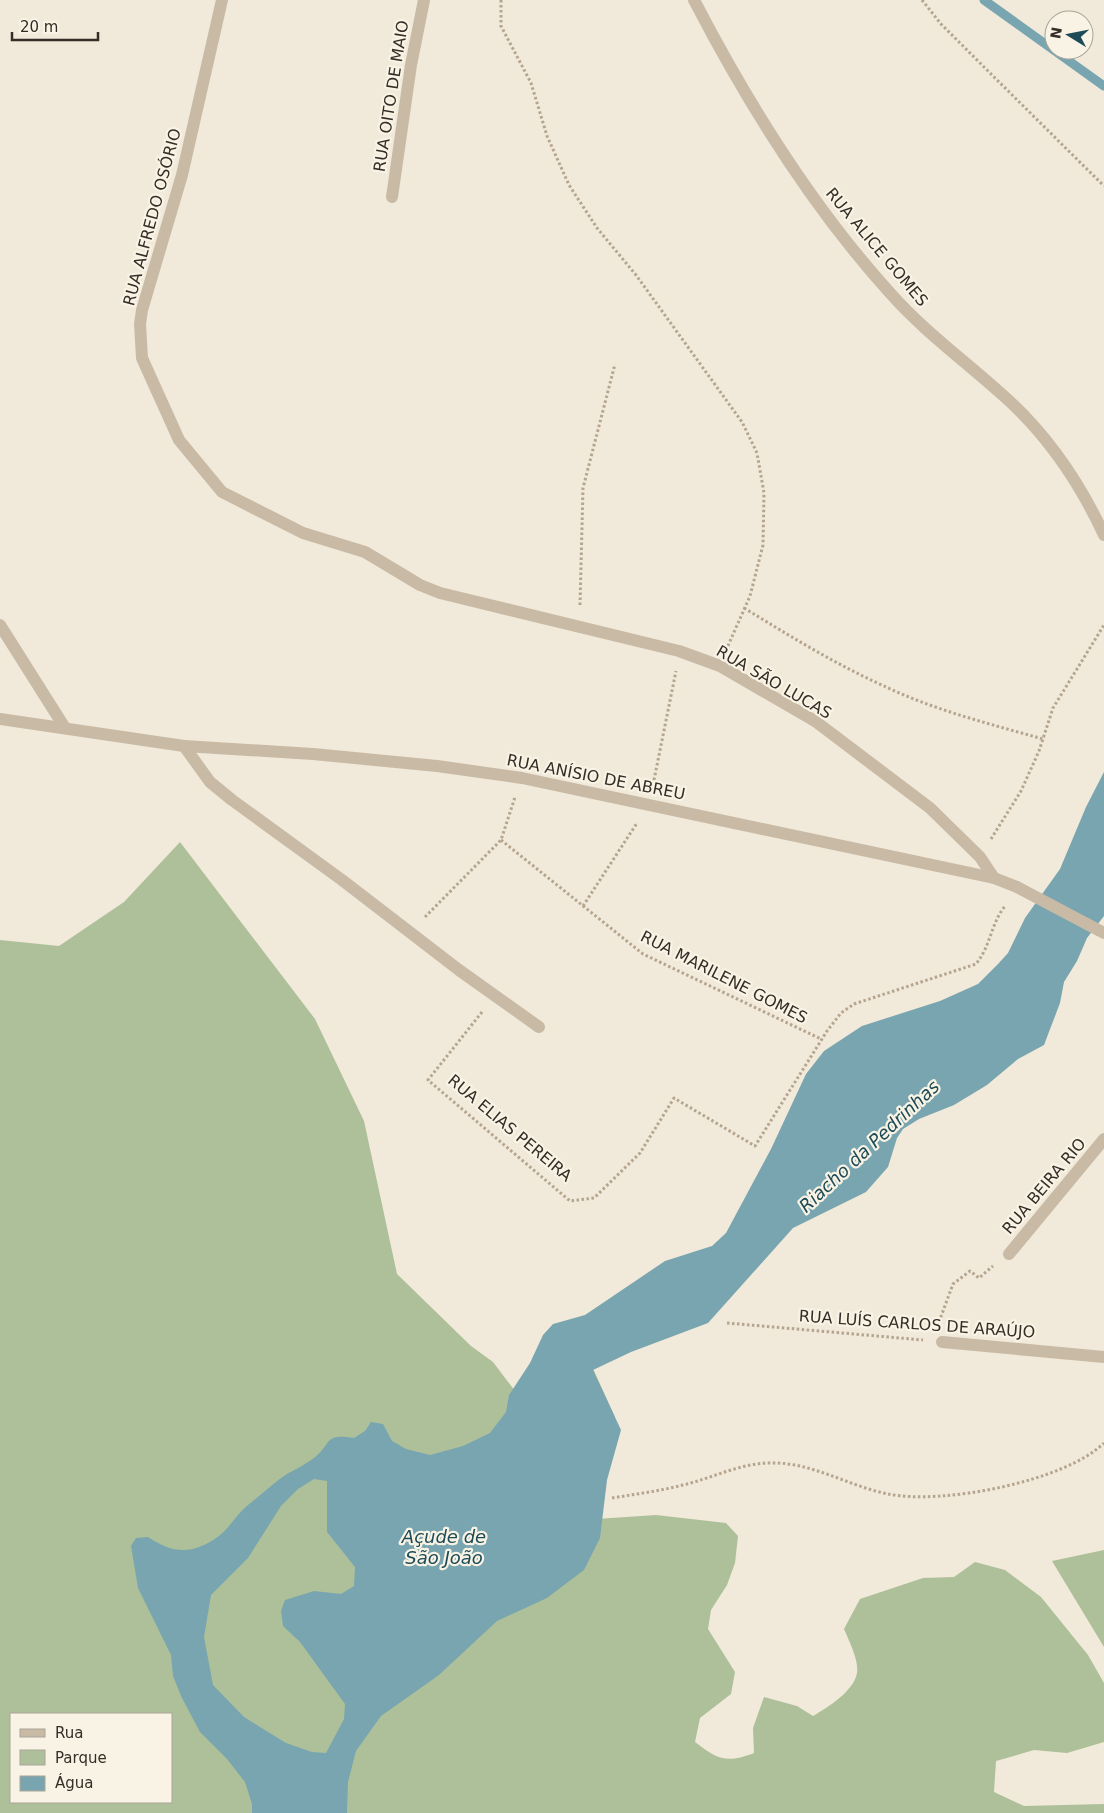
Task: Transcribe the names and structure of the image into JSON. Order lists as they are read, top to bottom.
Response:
{
  "streets": {
    "street": [
      "RUA OITO DE MAIO",
      "RUA ALFREDO OSÓRIO",
      "RUA ALICE GOMES",
      "RUA SÃO LUCAS",
      "RUA ANÍSIO DE ABREU",
      "RUA BEIRA RIO",
      "RUA LUÍS CARLOS DE ARAÚJO"
    ],
    "path": ["RUA MARILENE GOMES", "RUA ELIAS PEREIRA"]
  },
  "crossings": [
    ["RUA ALFREDO OSÓRIO", "RUA SÃO LUCAS"],
    ["RUA SÃO LUCAS", "RUA ANÍSIO DE ABREU"],
    ["RUA MARILENE GOMES", "RUA ELIAS PEREIRA"]
  ],
  "water": ["Riacho da Pedrinhas", "Açude de São João"],
  "legend": ["Rua", "Parque", "Água"],
  "scale_bar": "20 m",
  "north": "left"
}
